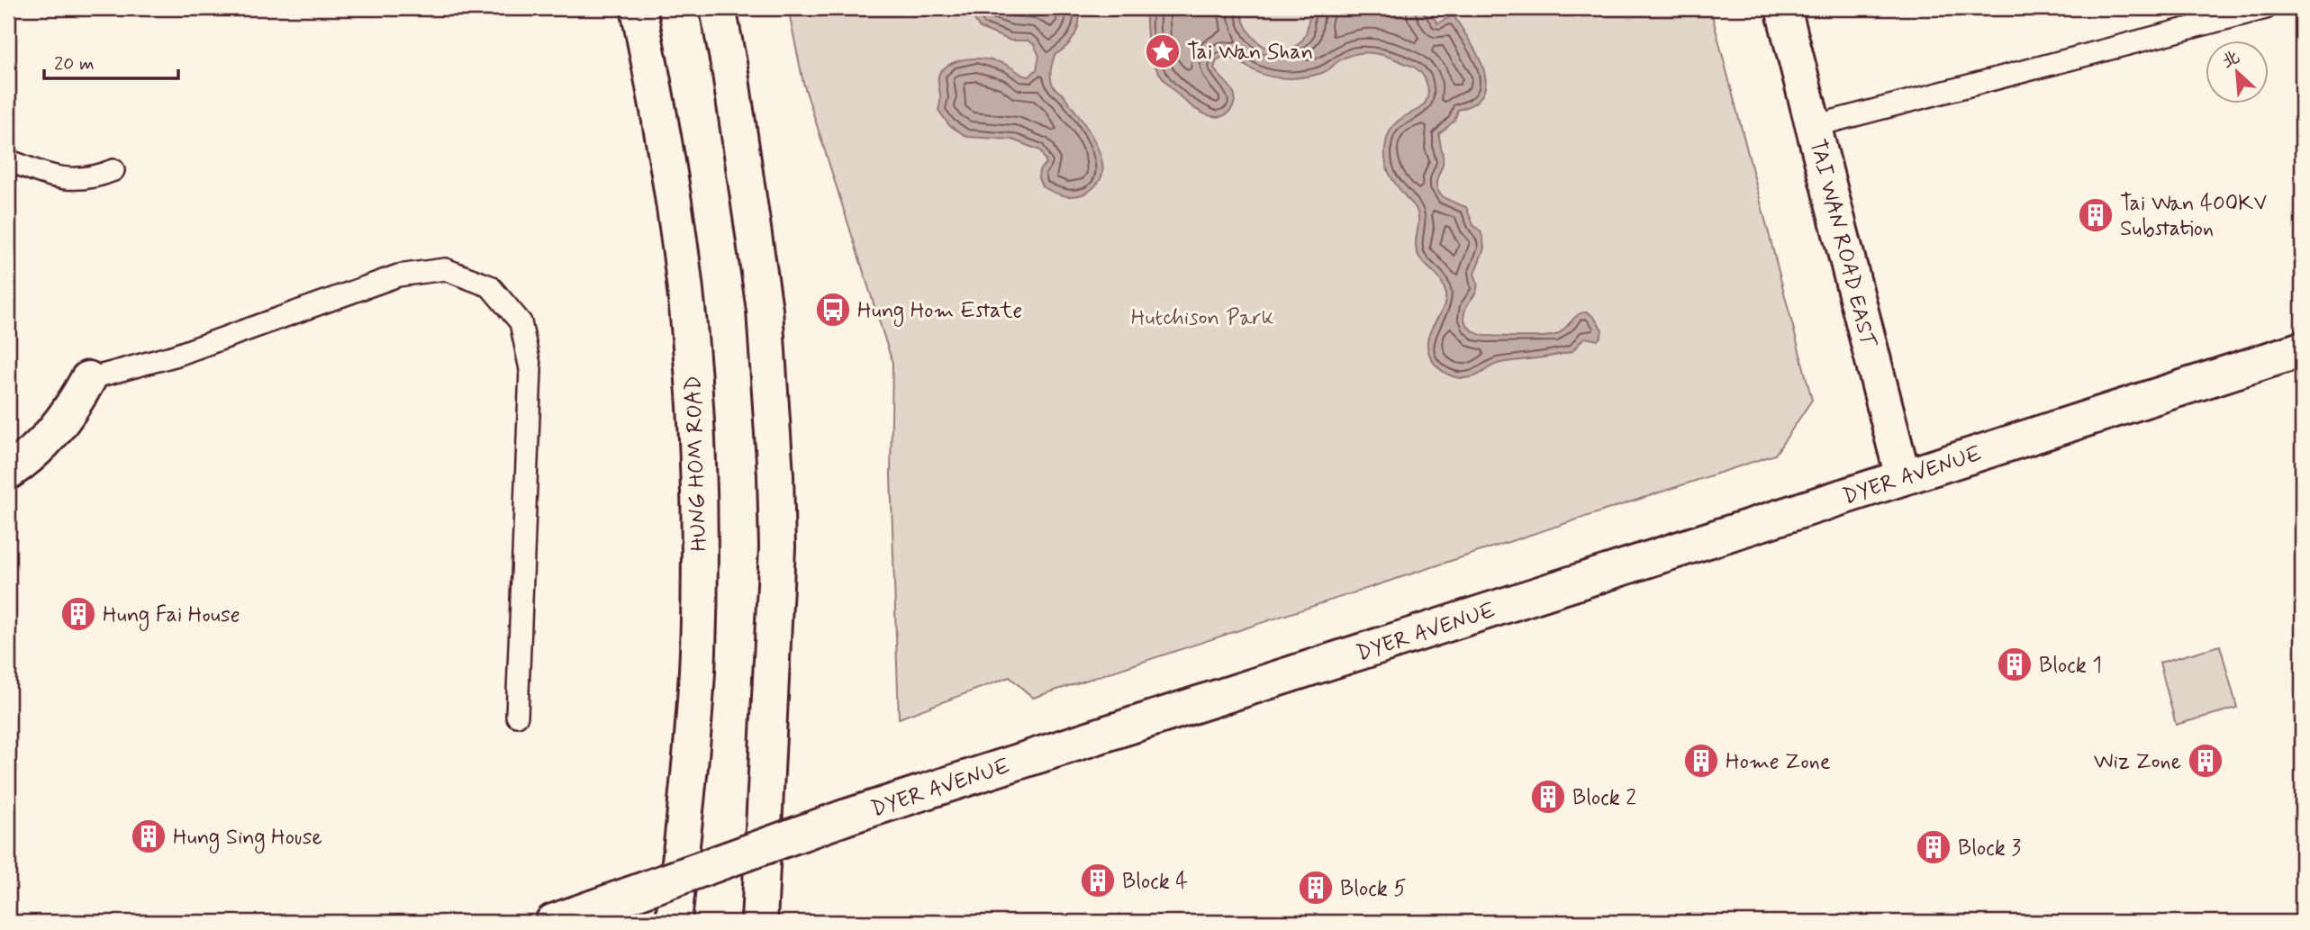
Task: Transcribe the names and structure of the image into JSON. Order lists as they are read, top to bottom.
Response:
{
  "streets": {
    "street": ["TAI WAN ROAD EAST", "HUNG HOM ROAD", "DYER AVENUE"]
  },
  "crossings": [
    ["TAI WAN ROAD EAST", "DYER AVENUE"]
  ],
  "parks": ["Hutchison Park"],
  "places": {
    "place": ["Tai Wan Shan"],
    "building": [
      "Tai Wan 400KV Substation",
      "Hung Fai House",
      "Block 1",
      "Home Zone",
      "Wiz Zone",
      "Block 2",
      "Hung Sing House",
      "Block 3",
      "Block 4",
      "Block 5"
    ],
    "bus stop": ["Hung Hom Estate"]
  },
  "scale_bar": "20 m",
  "north": "top left"
}
